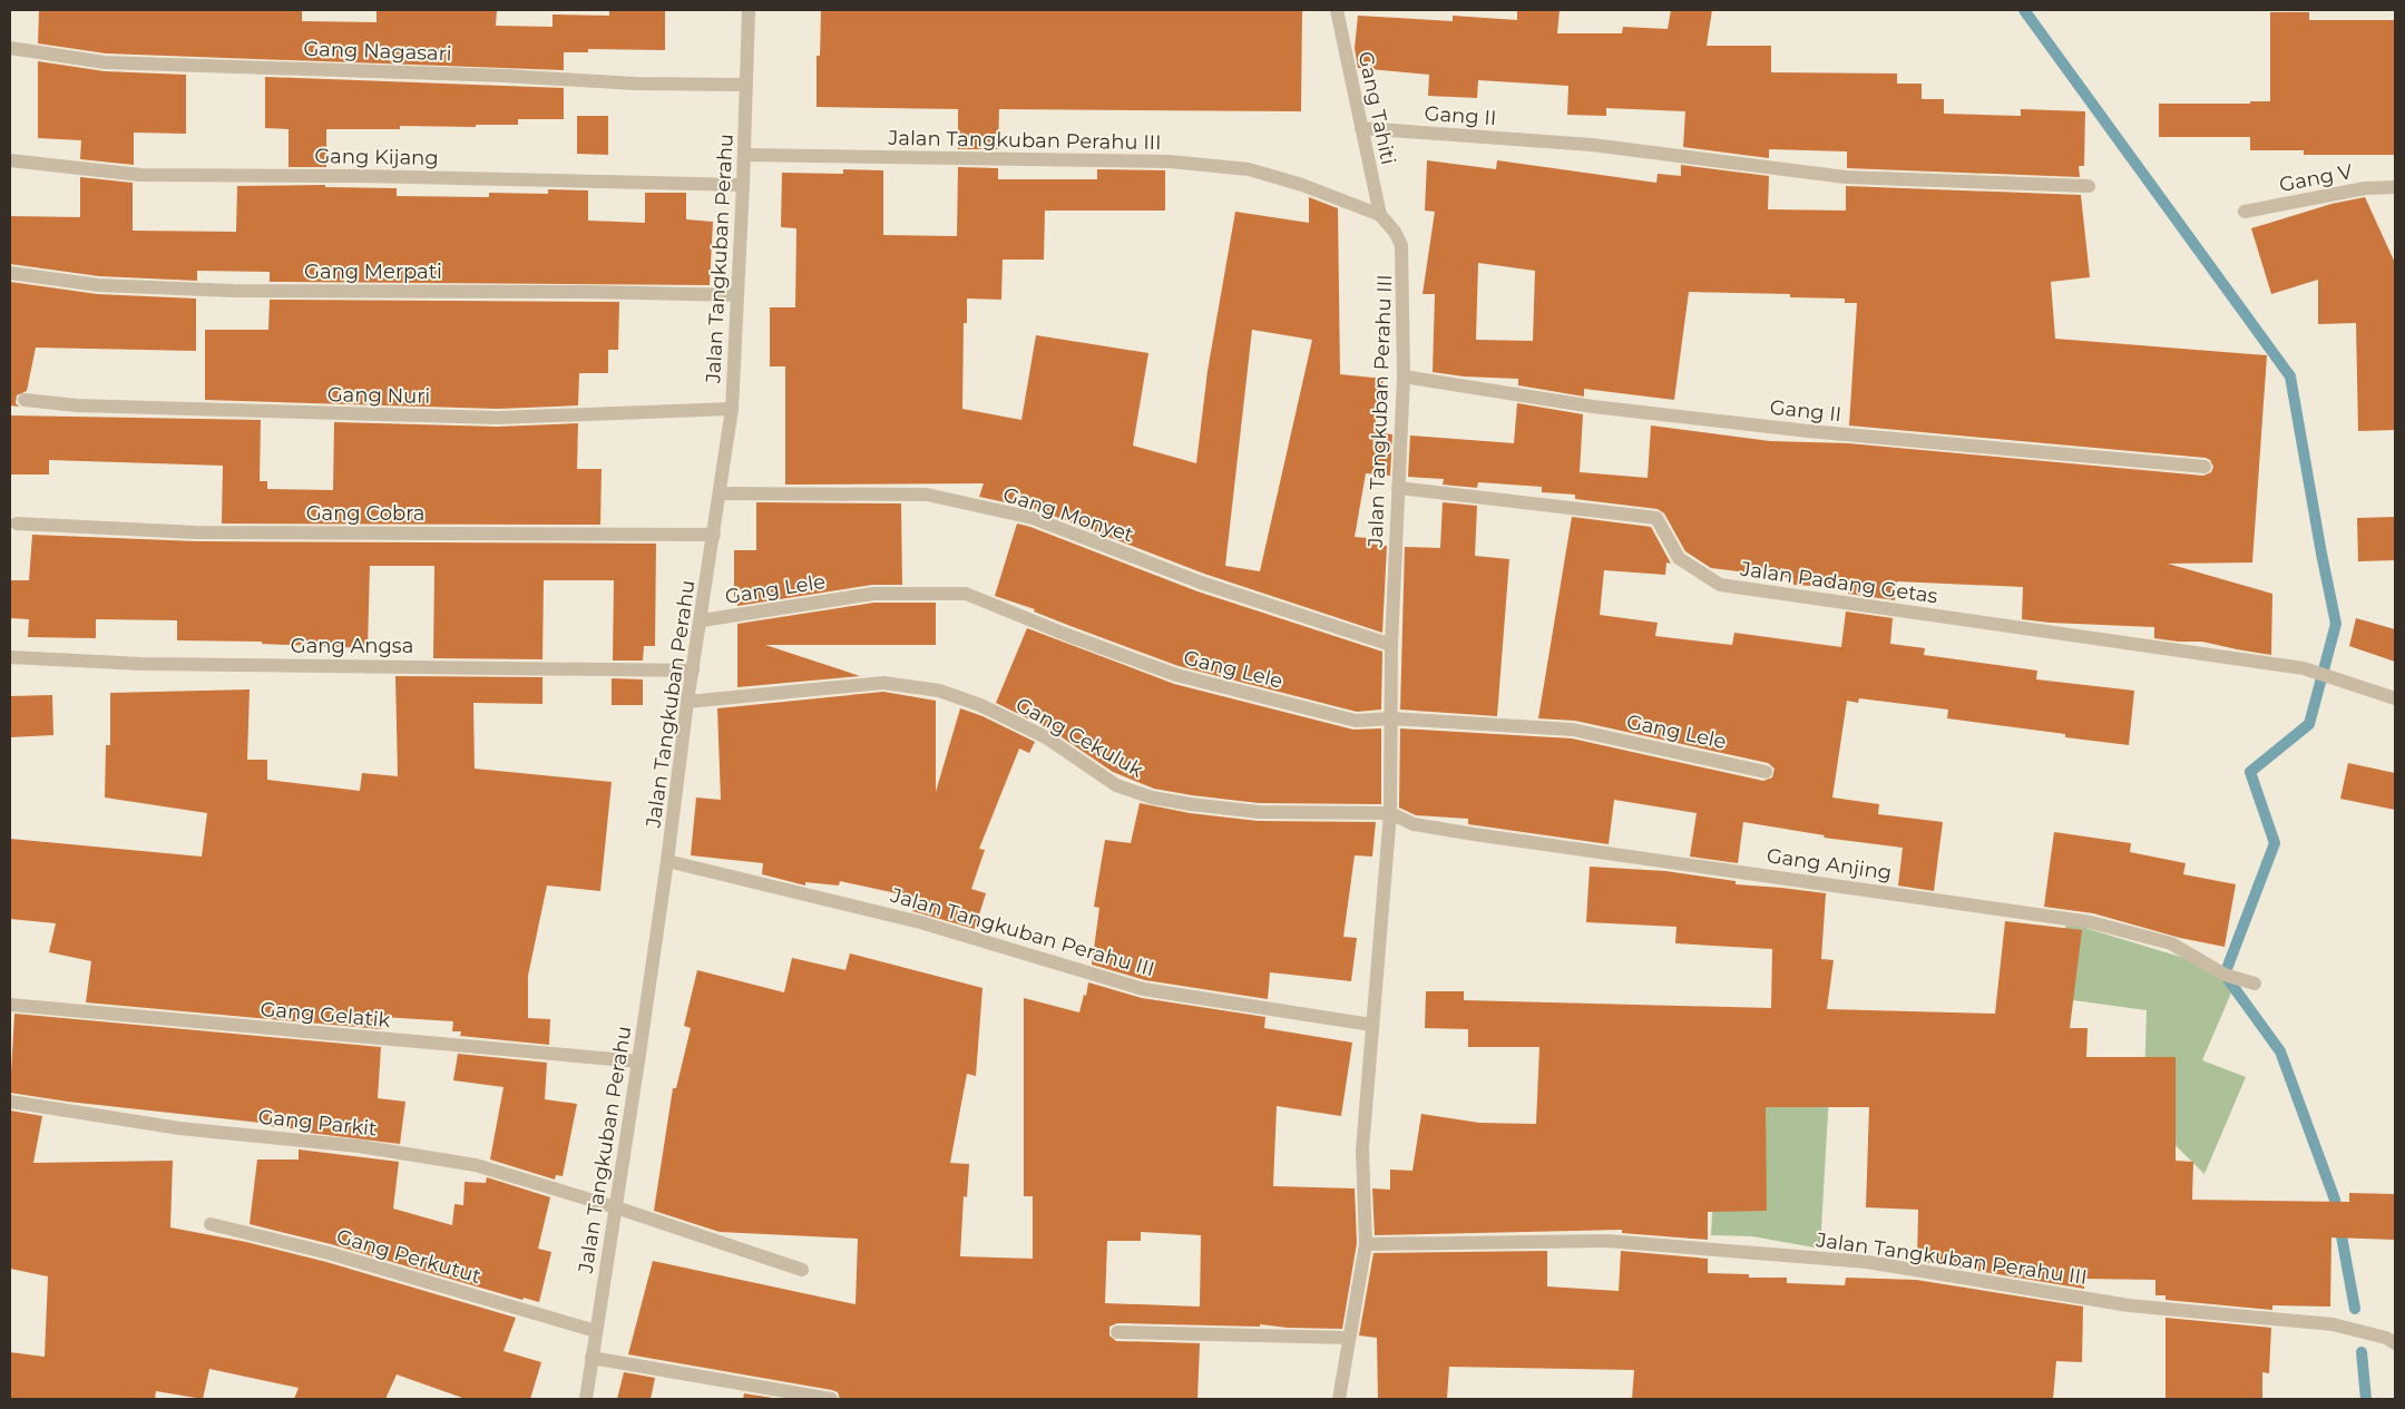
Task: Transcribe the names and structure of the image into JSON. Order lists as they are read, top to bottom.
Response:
{
  "streets": {
    "street": [
      "Gang Nagasari",
      "Gang Tahiti",
      "Gang II",
      "Jalan Tangkuban Perahu III",
      "Gang Kijang",
      "Gang V",
      "Jalan Tangkuban Perahu",
      "Gang Merpati",
      "Gang Nuri",
      "Gang Cobra",
      "Gang Monyet",
      "Jalan Padang Getas",
      "Gang Lele",
      "Gang Angsa",
      "Gang Cekuluk",
      "Gang Anjing",
      "Gang Gelatik",
      "Gang Parkit",
      "Gang Perkutut"
    ]
  },
  "crossings": [
    ["Gang Nagasari", "Jalan Tangkuban Perahu"],
    ["Gang Tahiti", "Gang II"],
    ["Gang Tahiti", "Jalan Tangkuban Perahu III"],
    ["Gang II", "Jalan Tangkuban Perahu III"],
    ["Jalan Tangkuban Perahu III", "Jalan Tangkuban Perahu"],
    ["Jalan Tangkuban Perahu III", "Gang Monyet"],
    ["Jalan Tangkuban Perahu III", "Jalan Padang Getas"],
    ["Jalan Tangkuban Perahu III", "Gang Lele"],
    ["Jalan Tangkuban Perahu III", "Gang Cekuluk"],
    ["Jalan Tangkuban Perahu III", "Gang Anjing"],
    ["Gang Kijang", "Jalan Tangkuban Perahu"],
    ["Jalan Tangkuban Perahu", "Gang Merpati"],
    ["Jalan Tangkuban Perahu", "Gang Nuri"],
    ["Jalan Tangkuban Perahu", "Gang Cobra"],
    ["Jalan Tangkuban Perahu", "Gang Monyet"],
    ["Jalan Tangkuban Perahu", "Gang Lele"],
    ["Jalan Tangkuban Perahu", "Gang Angsa"],
    ["Jalan Tangkuban Perahu", "Gang Cekuluk"],
    ["Jalan Tangkuban Perahu", "Gang Gelatik"],
    ["Jalan Tangkuban Perahu", "Gang Parkit"],
    ["Jalan Tangkuban Perahu", "Gang Perkutut"],
    ["Gang Cekuluk", "Gang Anjing"]
  ]
}
